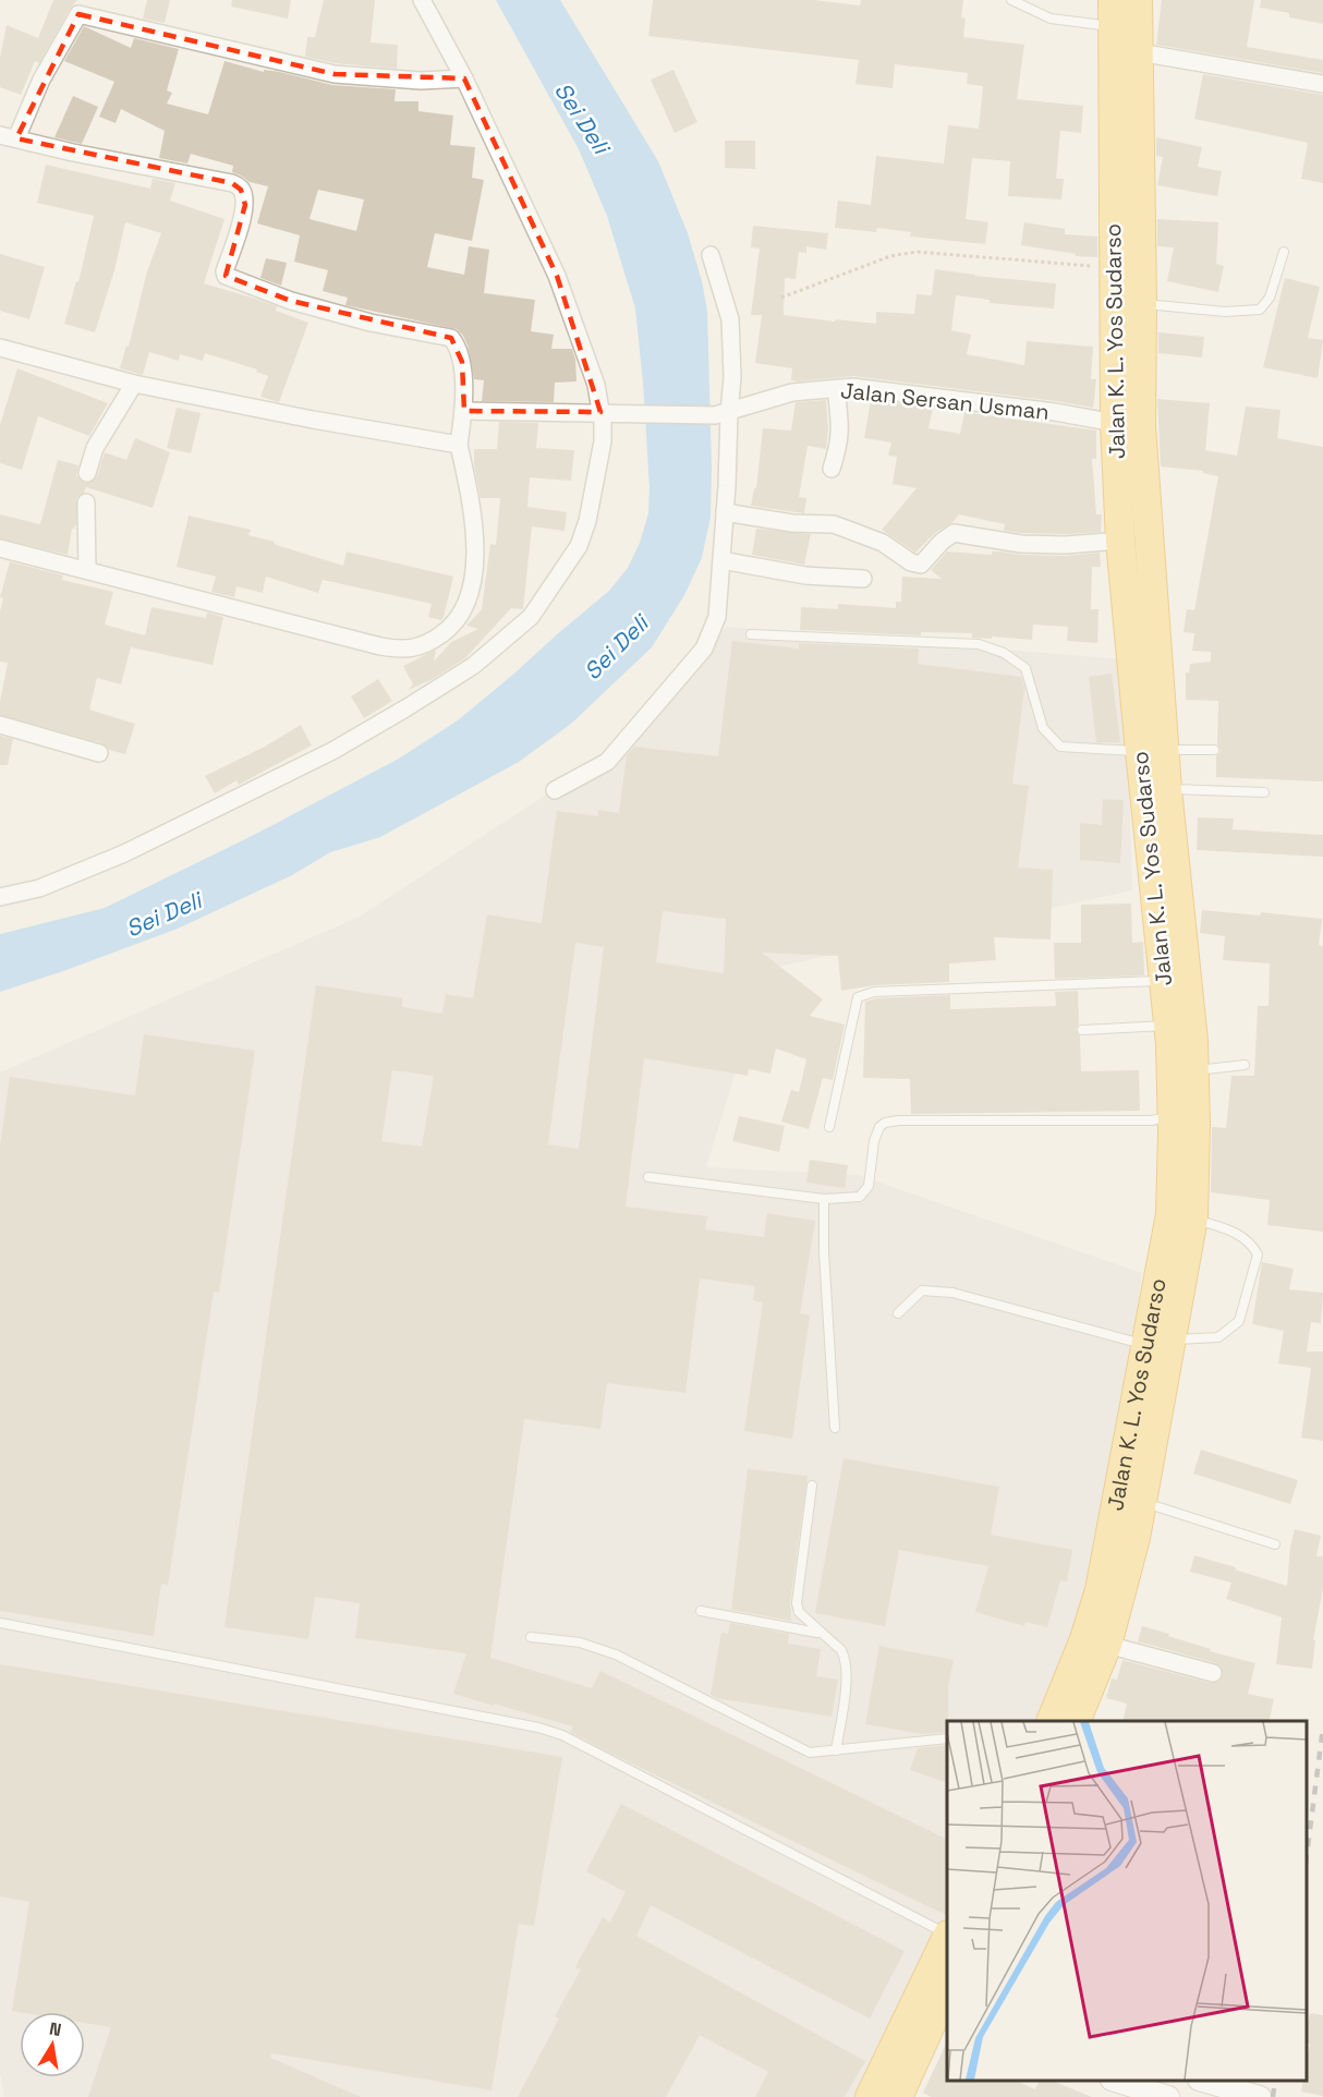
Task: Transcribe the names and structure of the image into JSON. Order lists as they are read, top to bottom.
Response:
{
  "streets": {
    "highway": ["Jalan K. L. Yos Sudarso"],
    "street": ["Jalan Sersan Usman"]
  },
  "crossings": [
    ["Jalan K. L. Yos Sudarso", "Jalan Sersan Usman"]
  ],
  "water": ["Sei Deli"],
  "north": "top"
}
